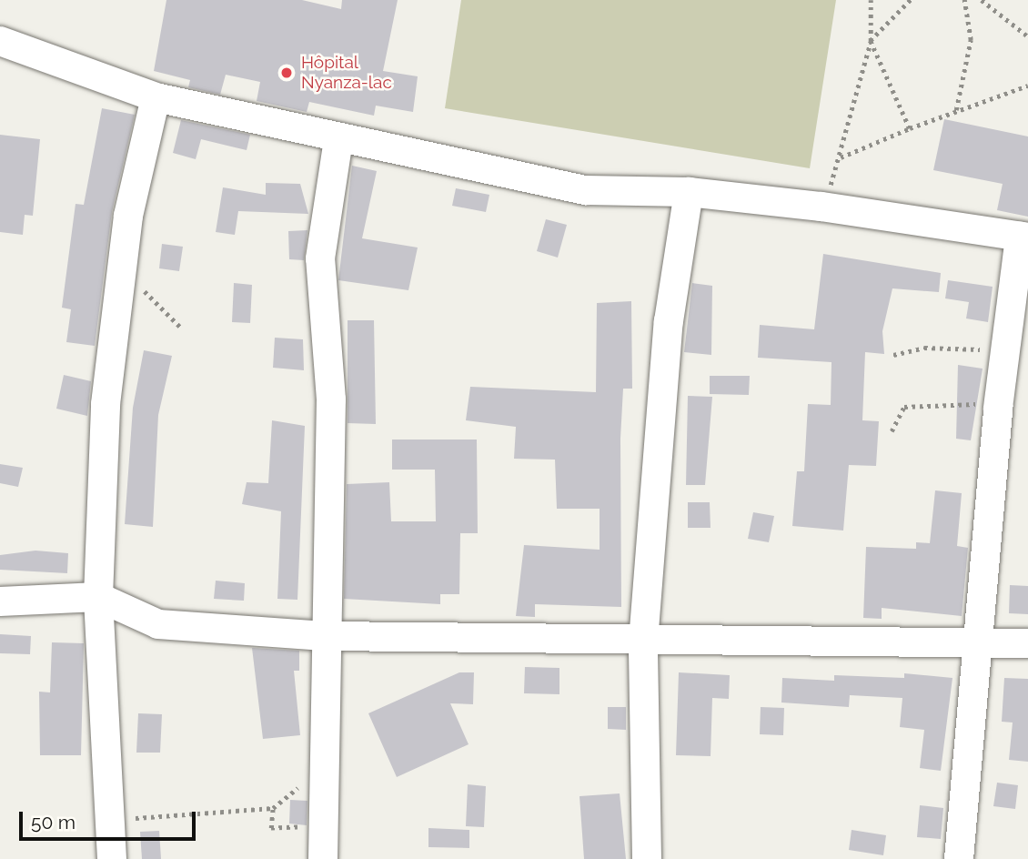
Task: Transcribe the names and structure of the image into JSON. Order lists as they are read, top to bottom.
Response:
{
  "places": ["Hôpital Nyanza-lac"],
  "scale_bar": "50 m"
}
